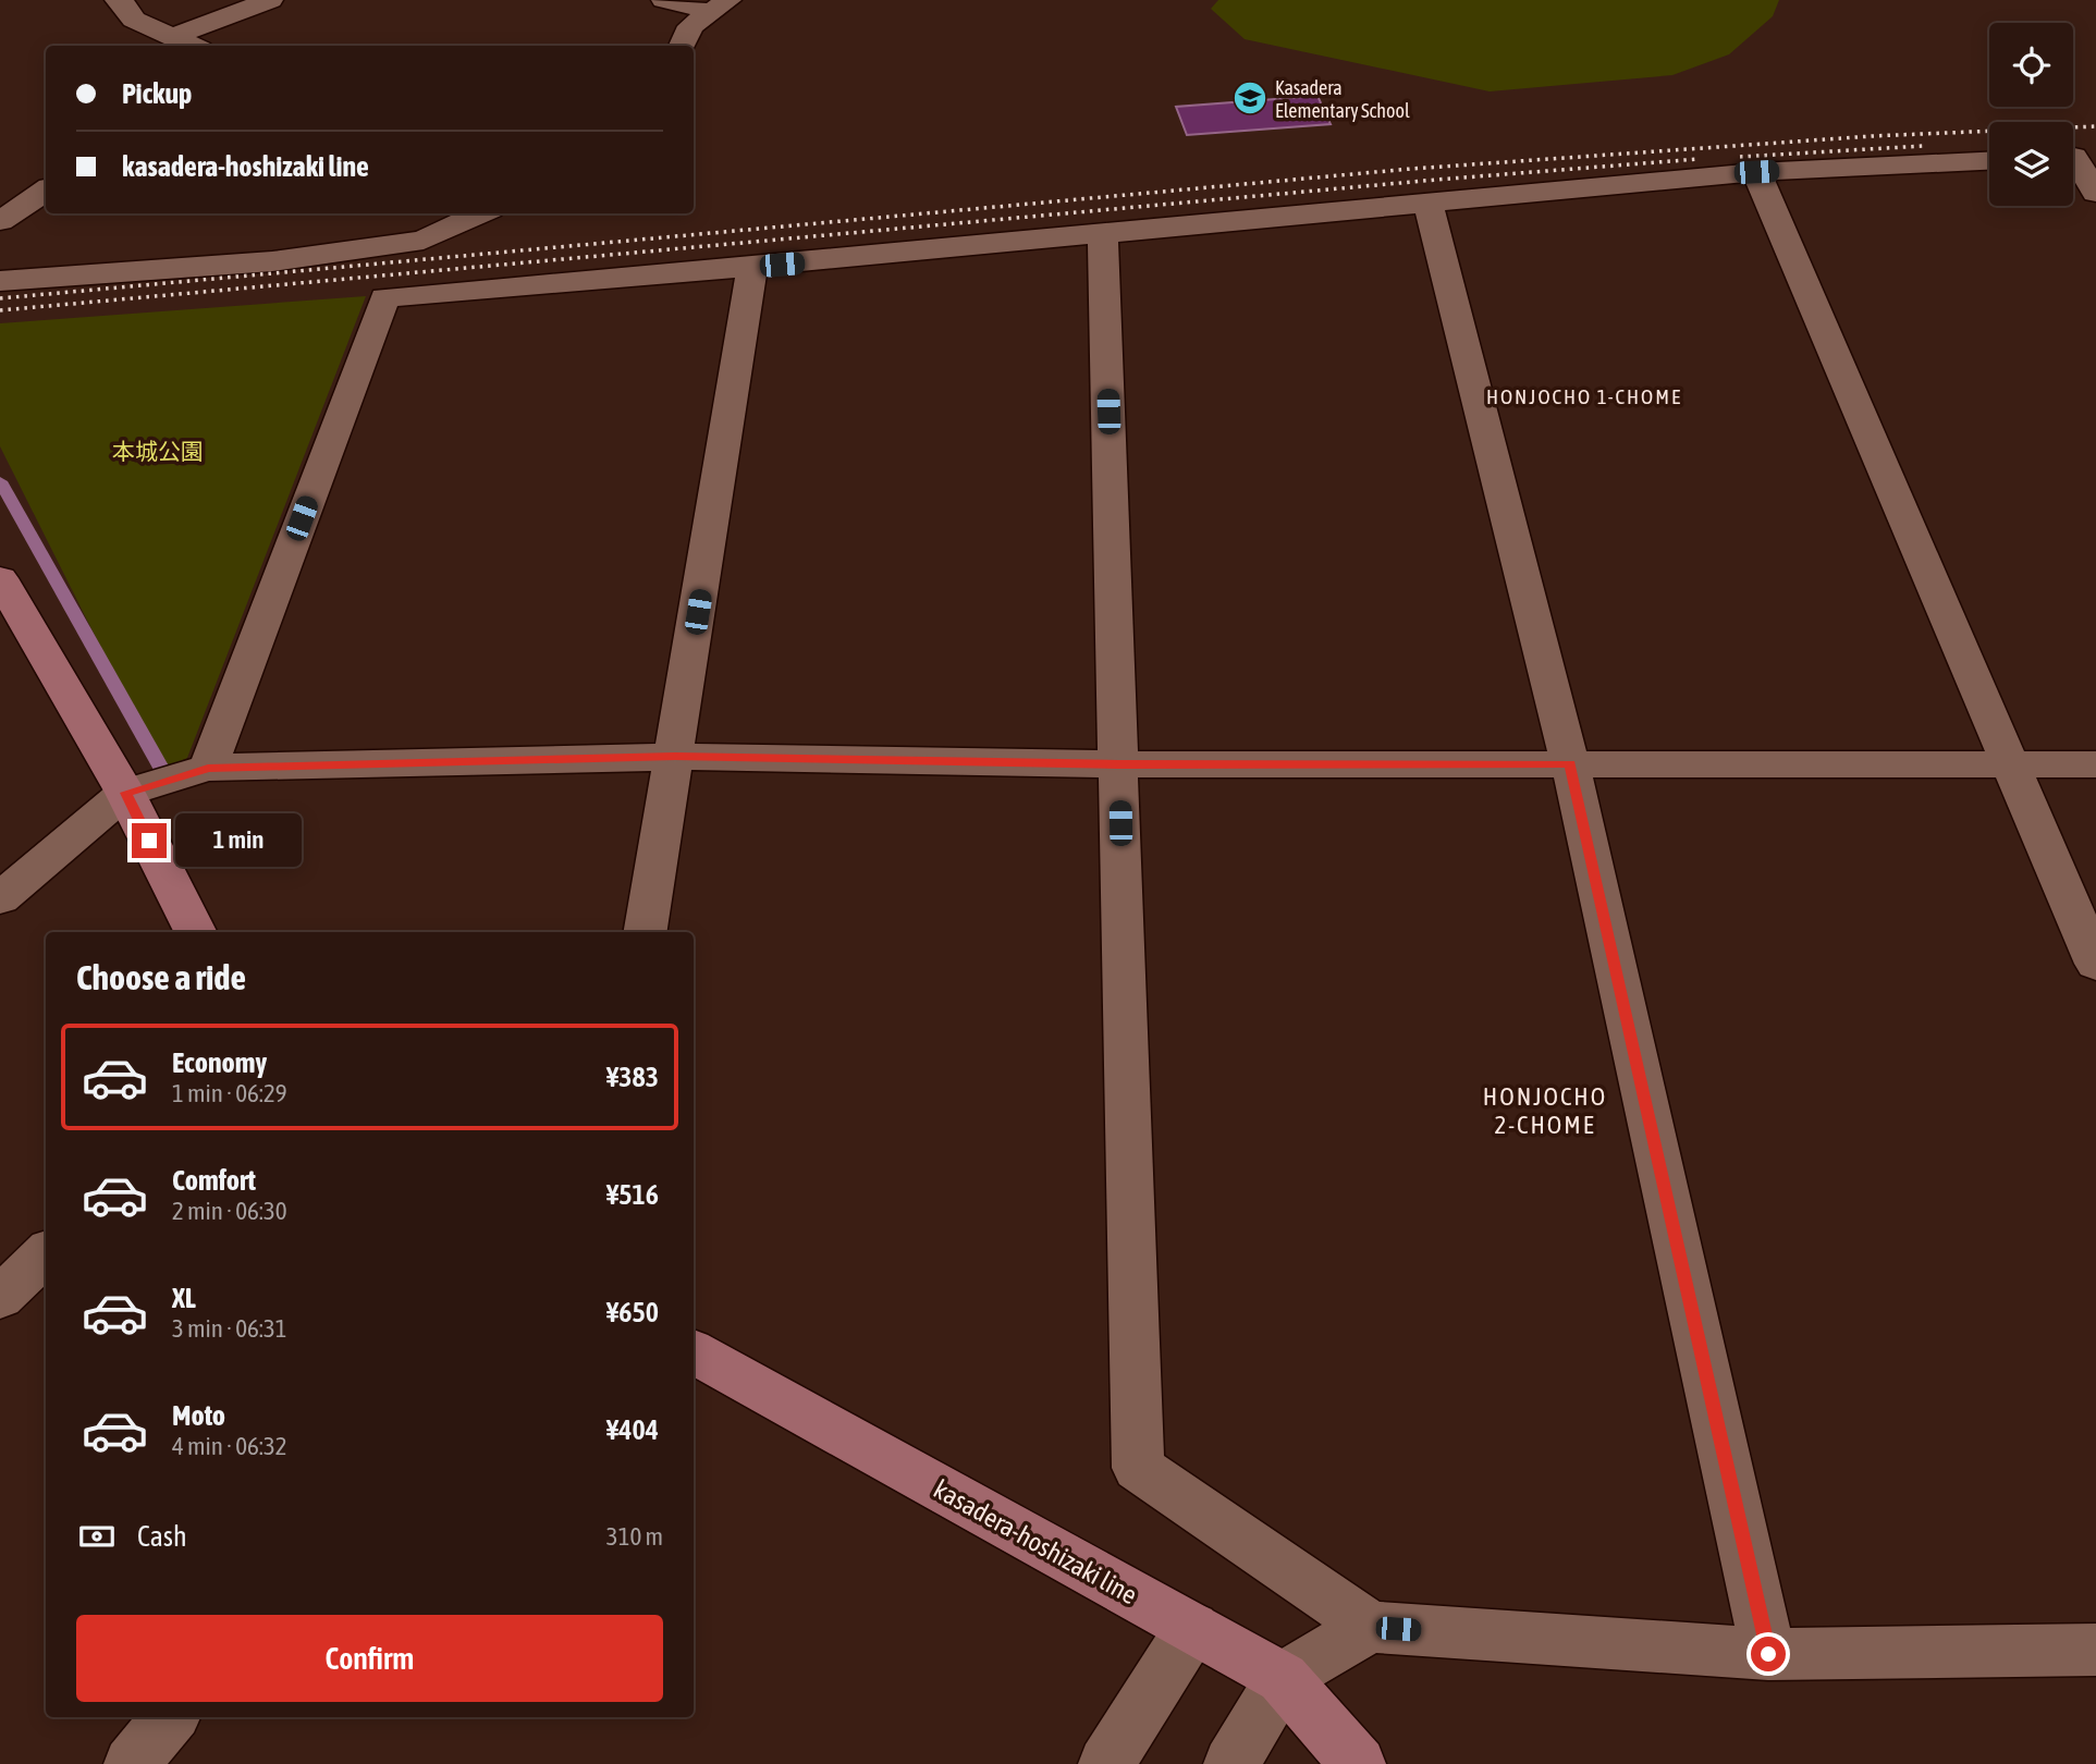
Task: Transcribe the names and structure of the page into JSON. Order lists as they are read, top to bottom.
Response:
{
  "streets": {
    "main road": ["kasadera-hoshizaki line"]
  },
  "districts": ["HONJOCHO 1-CHOME", "HONJOCHO 2-CHOME"],
  "parks": ["本城公園"],
  "places": {
    "school or university": ["Kasadera Elementary School"]
  },
  "page": {
    "banner": ["Pickup", "kasadera-hoshizaki line"],
    "bubble": "1 min",
    "heading": "Choose a ride",
    "list": [
      {
        "name": "Economy",
        "note": "1 min · 06:29",
        "value": "¥383"
      },
      {
        "name": "Comfort",
        "note": "2 min · 06:30",
        "value": "¥516"
      },
      {
        "name": "XL",
        "note": "3 min · 06:31",
        "value": "¥650"
      },
      {
        "name": "Moto",
        "note": "4 min · 06:32",
        "value": "¥404"
      }
    ],
    "pay": ["Cash", "310 m"],
    "buttons": "Confirm"
  }
}
